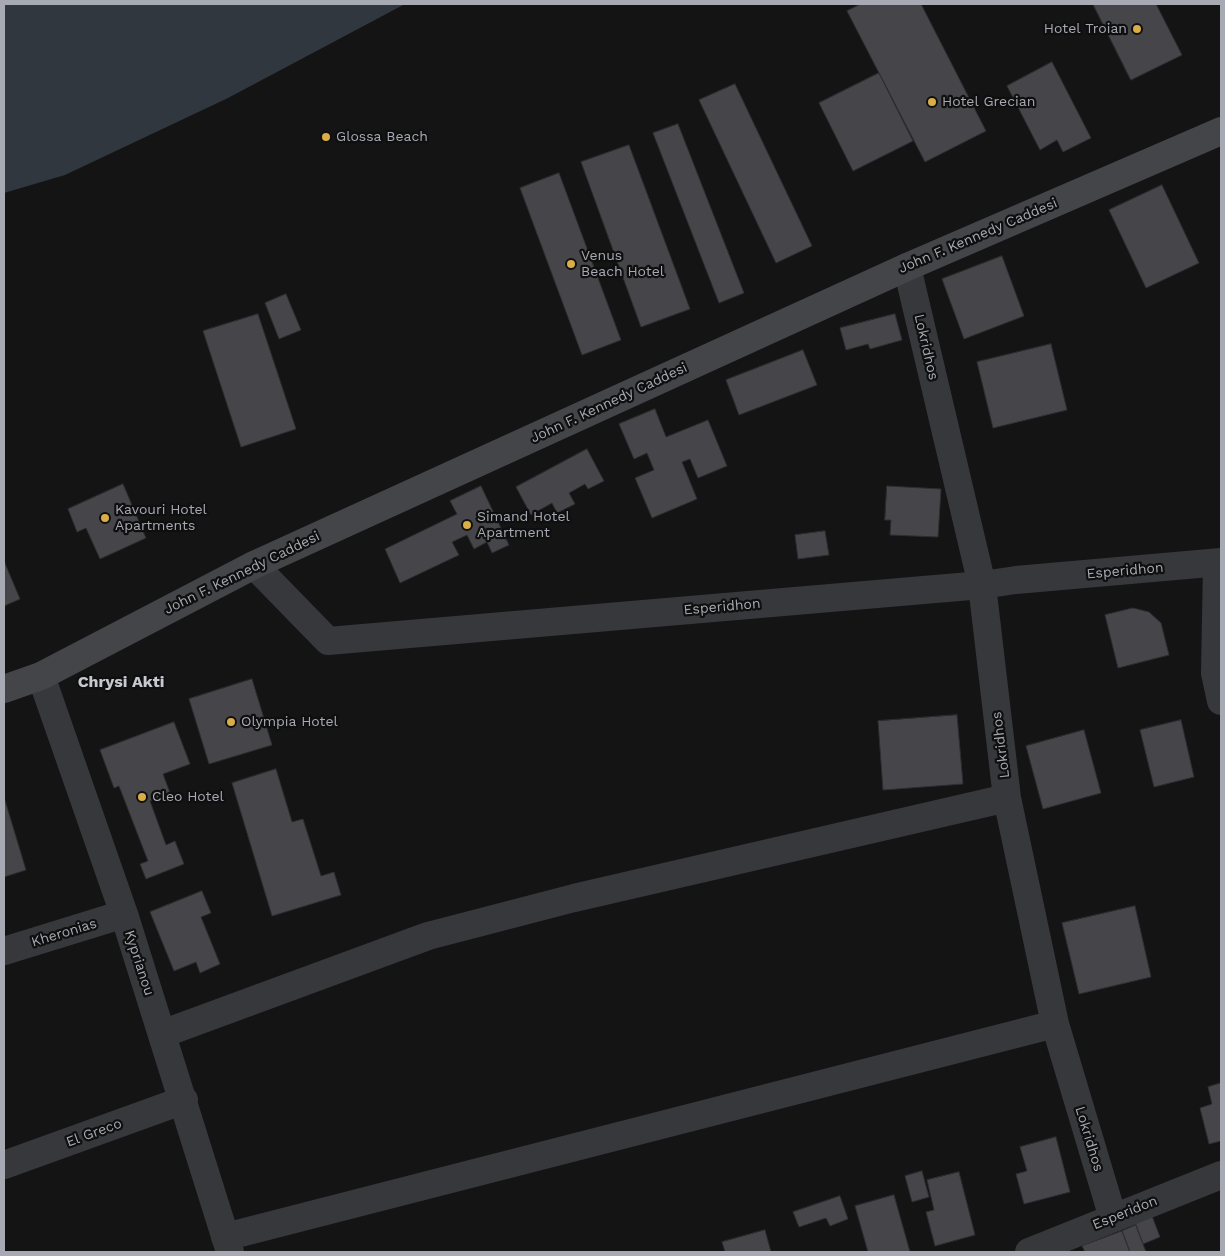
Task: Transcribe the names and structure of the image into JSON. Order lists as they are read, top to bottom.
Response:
{
  "streets": {
    "street": [
      "John F. Kennedy Caddesi",
      "Lokridhos",
      "Esperidhon",
      "Kheronias",
      "Kyprianou",
      "El Greco",
      "Esperidon"
    ]
  },
  "crossings": [
    ["John F. Kennedy Caddesi", "Lokridhos"],
    ["John F. Kennedy Caddesi", "Esperidhon"],
    ["John F. Kennedy Caddesi", "Kyprianou"],
    ["Lokridhos", "Esperidhon"],
    ["Lokridhos", "Esperidon"],
    ["Kheronias", "Kyprianou"],
    ["Kyprianou", "El Greco"]
  ],
  "districts": ["Chrysi Akti"],
  "places": [
    "Hotel Troian",
    "Hotel Grecian",
    "Glossa Beach",
    "Venus Beach Hotel",
    "Kavouri Hotel Apartments",
    "Simand Hotel Apartment",
    "Olympia Hotel",
    "Cleo Hotel"
  ]
}
